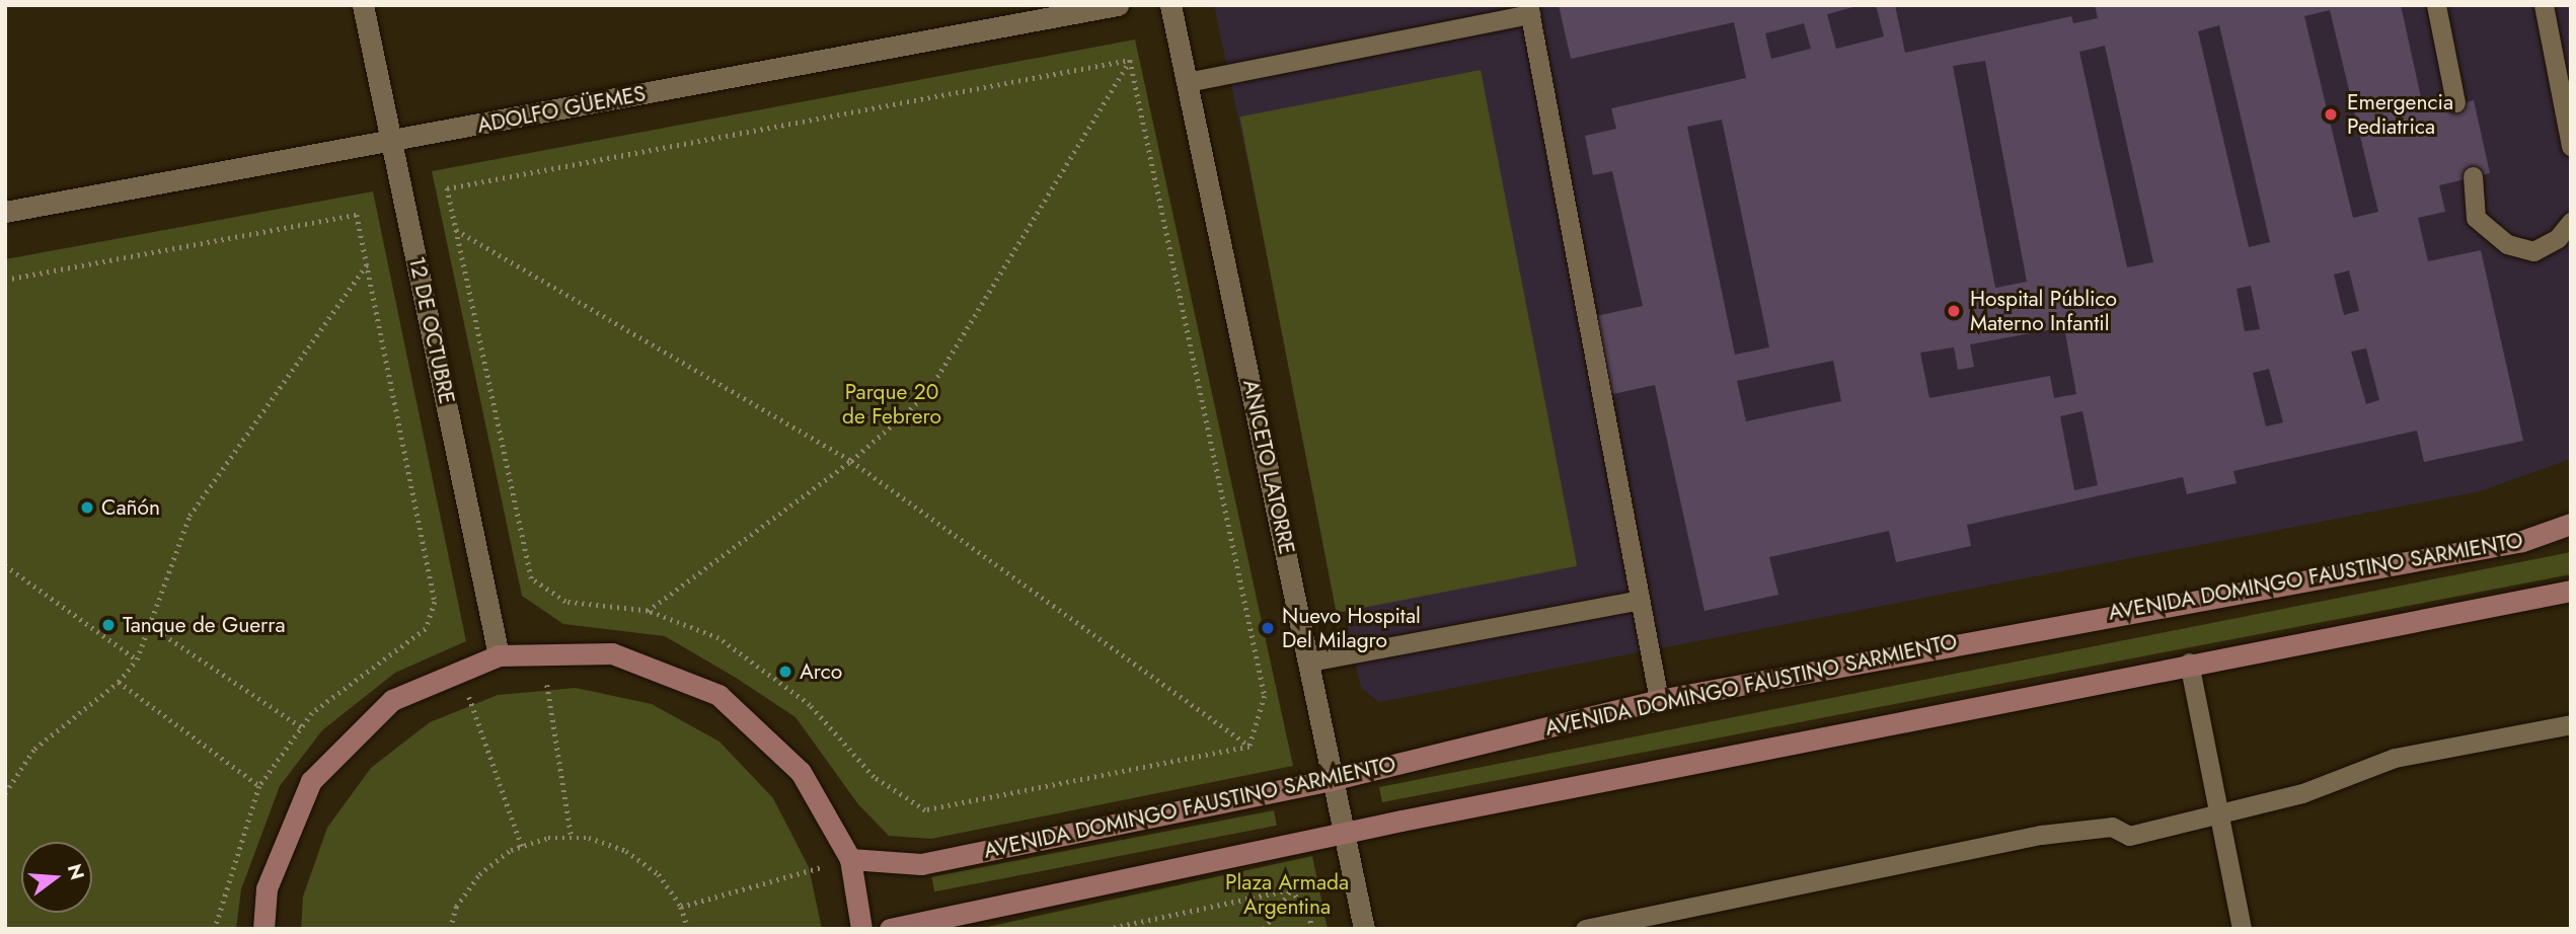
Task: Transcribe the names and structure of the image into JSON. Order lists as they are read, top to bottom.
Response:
{
  "streets": {
    "main road": ["AVENIDA DOMINGO FAUSTINO SARMIENTO"],
    "street": ["ADOLFO GÜEMES", "12 DE OCTUBRE", "ANICETO LATORRE"]
  },
  "crossings": [
    ["ADOLFO GÜEMES", "12 DE OCTUBRE"],
    ["ANICETO LATORRE", "AVENIDA DOMINGO FAUSTINO SARMIENTO"]
  ],
  "parks": ["Parque 20 de Febrero", "Plaza Armada Argentina"],
  "places": [
    "Emergencia Pediatrica",
    "Hospital Público Materno Infantil",
    "Cañón",
    "Tanque de Guerra",
    "Nuevo Hospital Del Milagro",
    "Arco"
  ],
  "north": "right"
}
